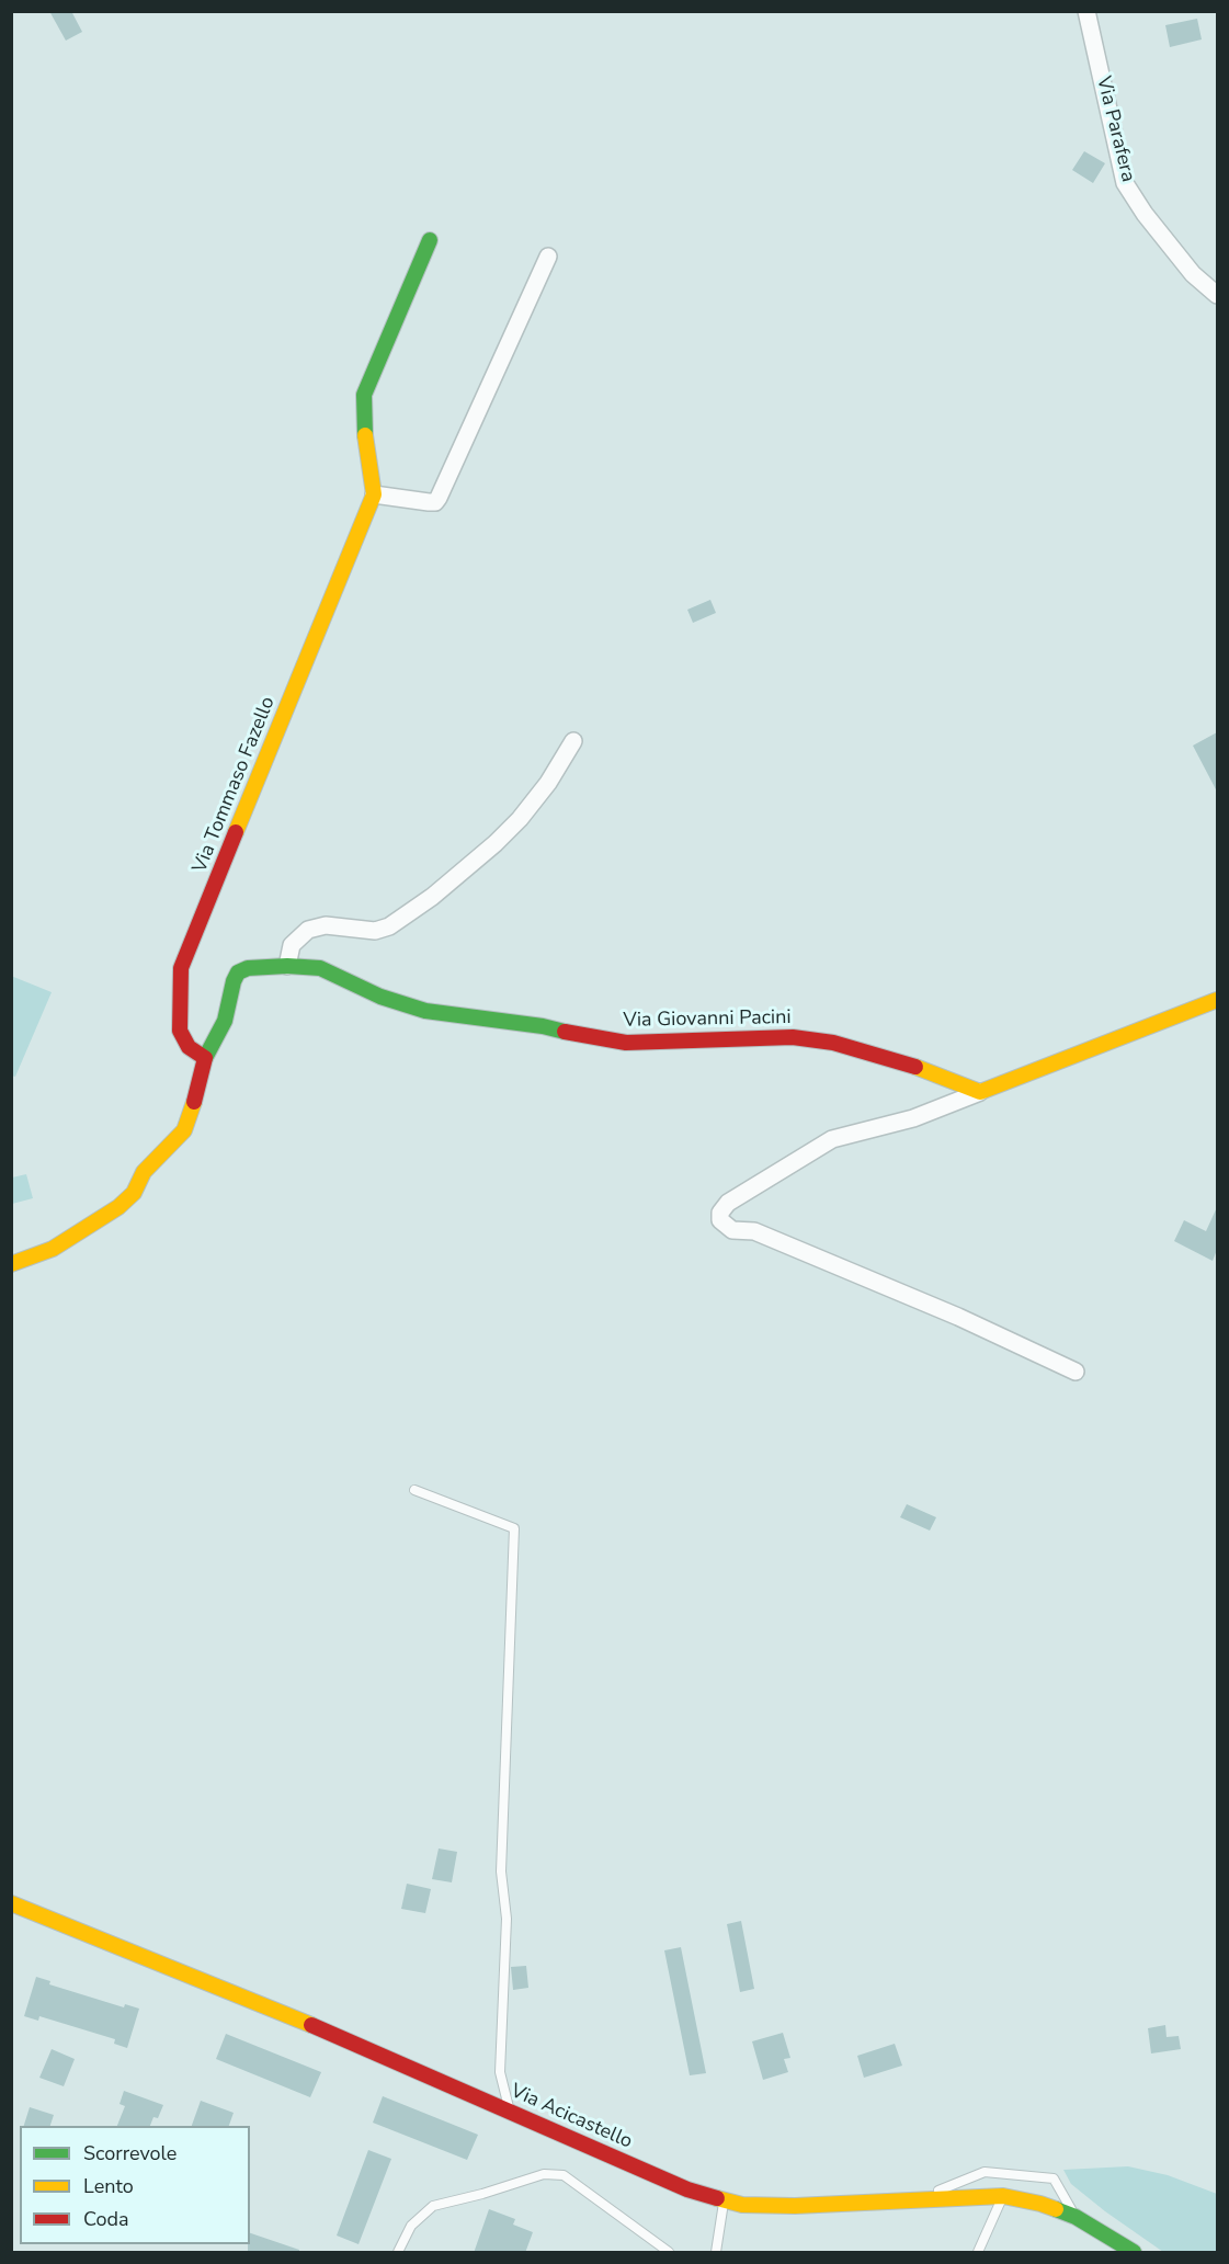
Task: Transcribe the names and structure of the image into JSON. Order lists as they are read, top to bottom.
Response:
{
  "streets": {
    "street": [
      "Via Parafera",
      "Via Tommaso Fazello",
      "Via Giovanni Pacini",
      "Via Acicastello"
    ]
  },
  "crossings": [
    ["Via Tommaso Fazello", "Via Giovanni Pacini"]
  ],
  "legend": ["Scorrevole", "Lento", "Coda"]
}
